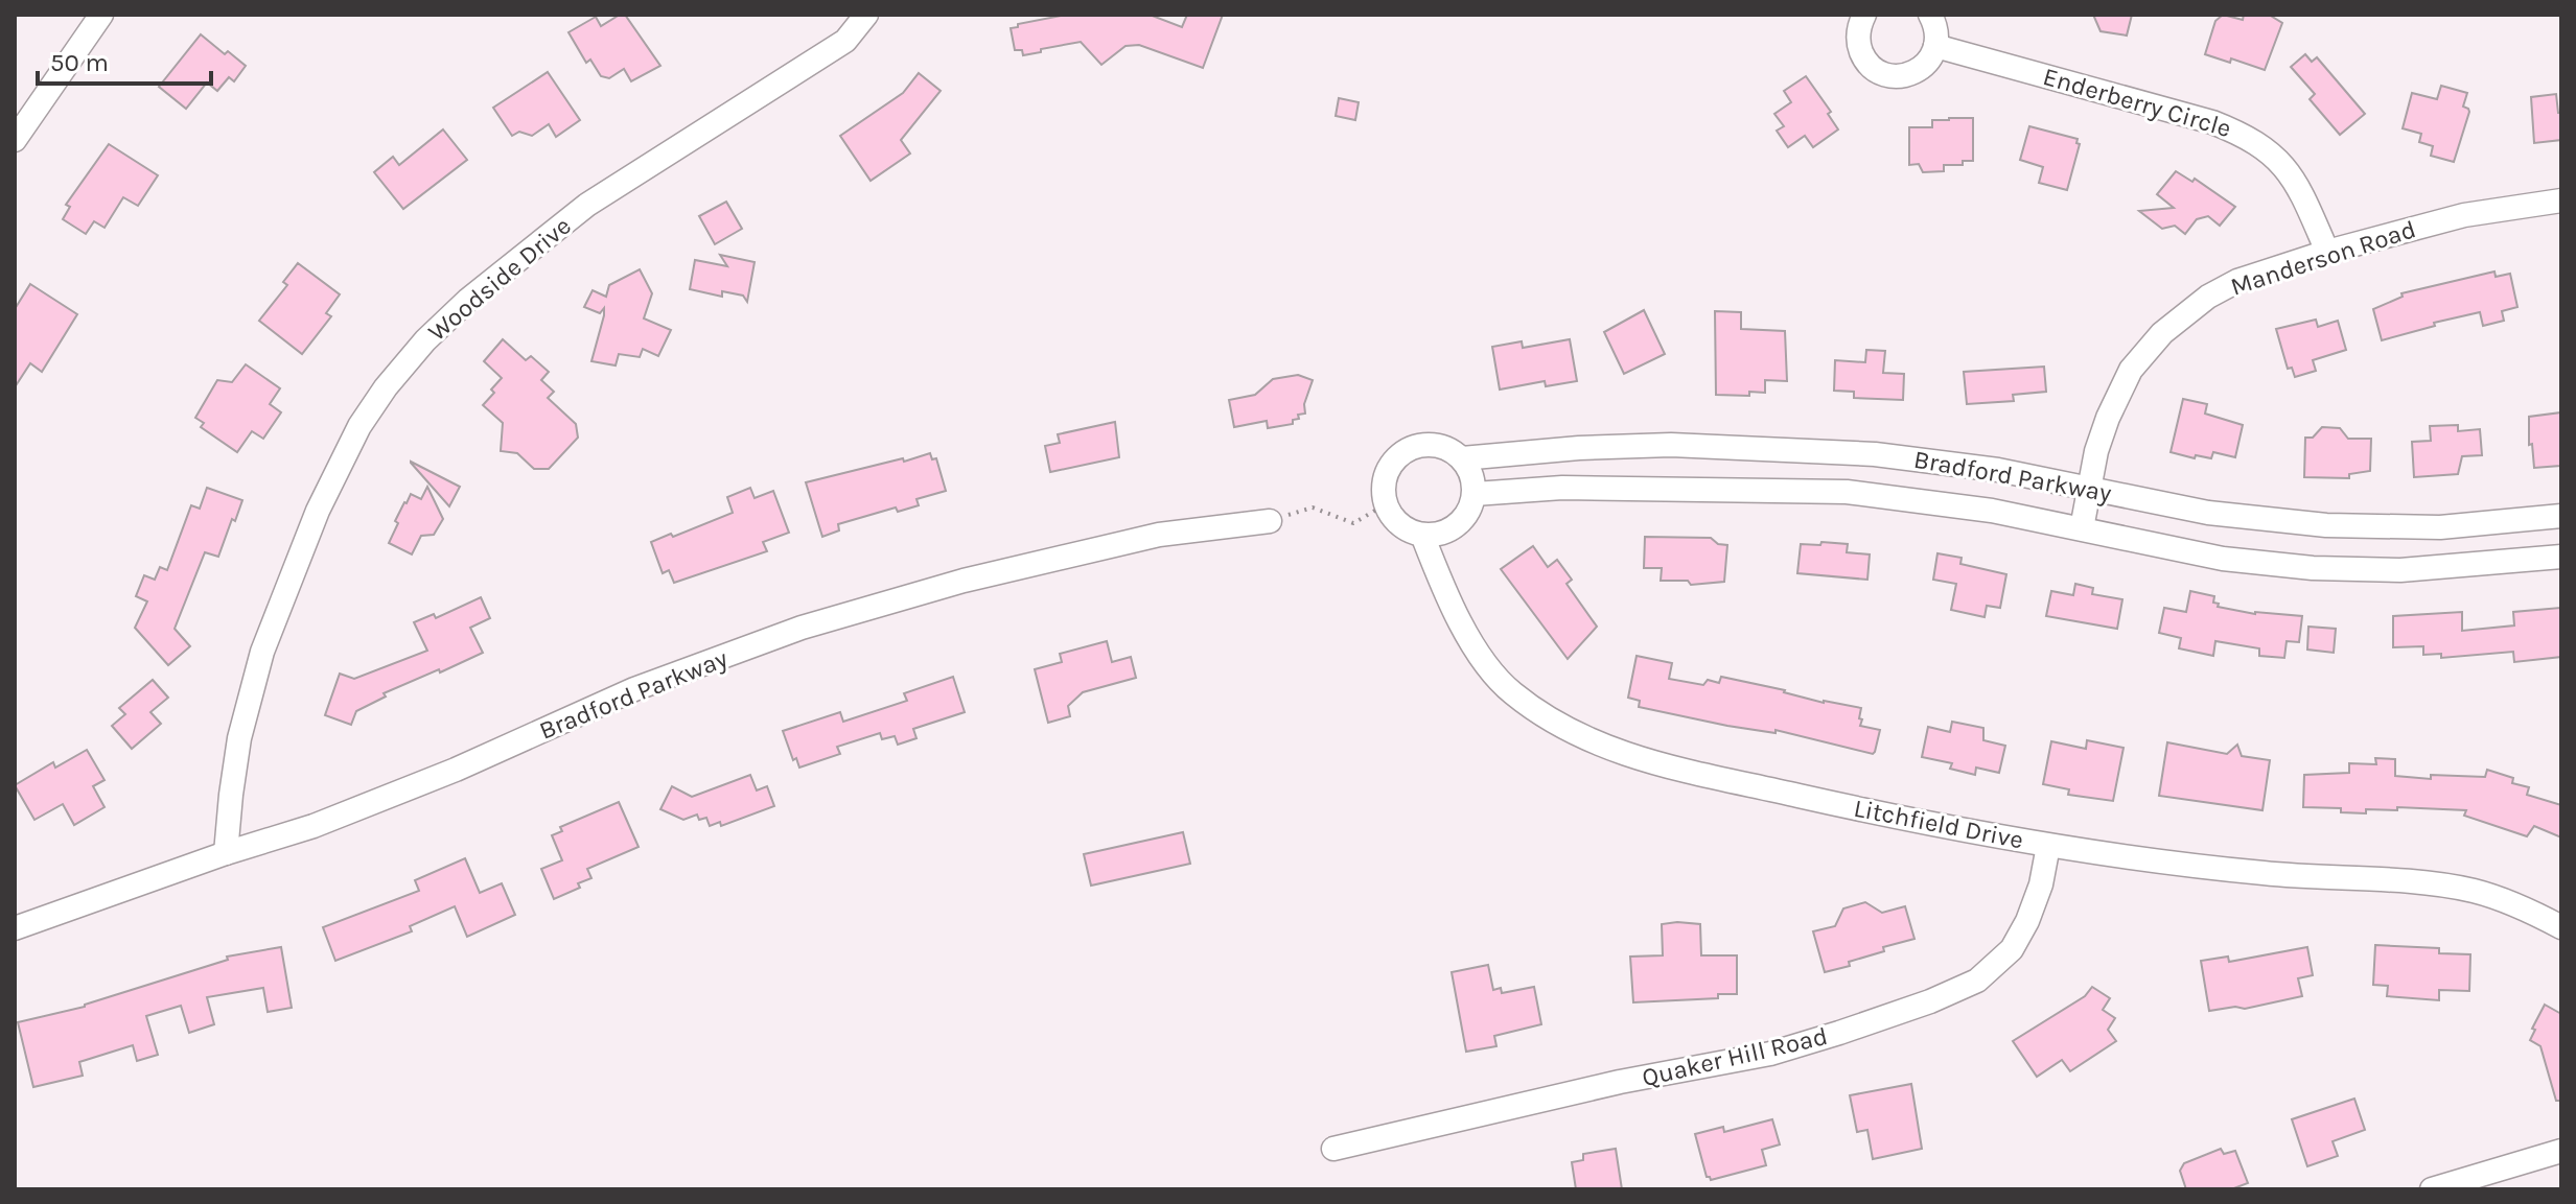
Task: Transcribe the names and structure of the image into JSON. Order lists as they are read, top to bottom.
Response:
{
  "streets": {
    "street": [
      "Enderberry Circle",
      "Manderson Road",
      "Woodside Drive",
      "Bradford Parkway",
      "Litchfield Drive",
      "Quaker Hill Road"
    ]
  },
  "crossings": [
    ["Enderberry Circle", "Manderson Road"],
    ["Manderson Road", "Bradford Parkway"],
    ["Woodside Drive", "Bradford Parkway"],
    ["Bradford Parkway", "Litchfield Drive"],
    ["Litchfield Drive", "Quaker Hill Road"]
  ],
  "scale_bar": "50 m"
}
